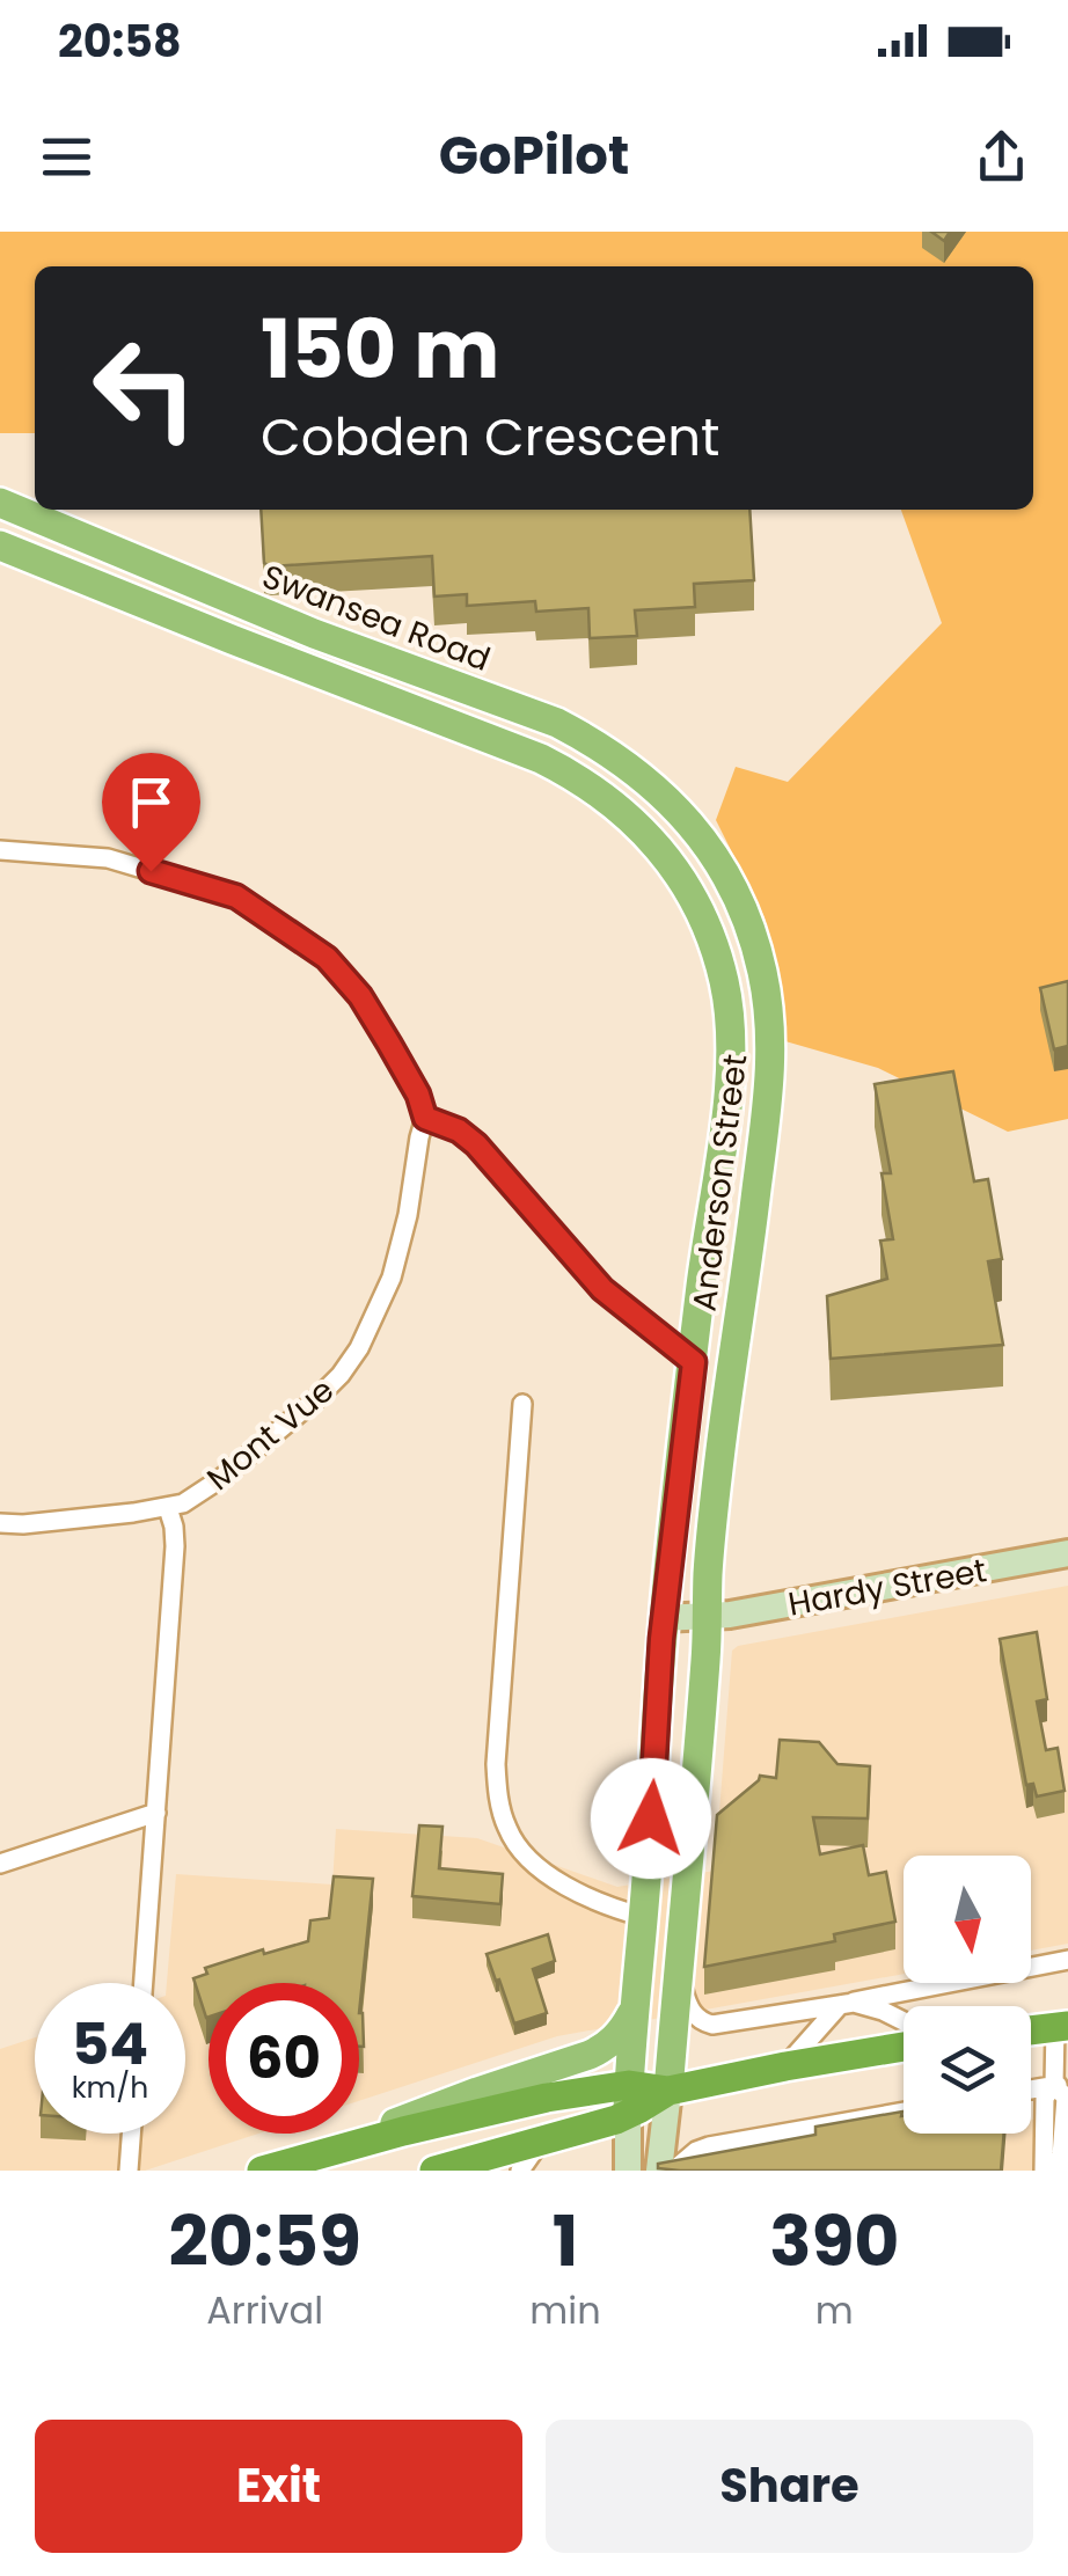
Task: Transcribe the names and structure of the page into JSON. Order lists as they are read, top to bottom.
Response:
{
  "streets": {
    "main road": ["Swansea Road", "Anderson Street", "Hardy Street"],
    "street": ["Mont Vue"]
  },
  "crossings": [
    ["Swansea Road", "Anderson Street"],
    ["Anderson Street", "Hardy Street"]
  ],
  "north": "bottom",
  "page": {
    "status": "20:58",
    "header": "GoPilot",
    "turn": ["150 m", "Cobden Crescent"],
    "speed": "54 km/h",
    "limit": "60",
    "eta": [
      "20:59",
      "Arrival",
      "1",
      "min",
      "390",
      "m"
    ],
    "buttons": ["Exit", "Share"]
  }
}
